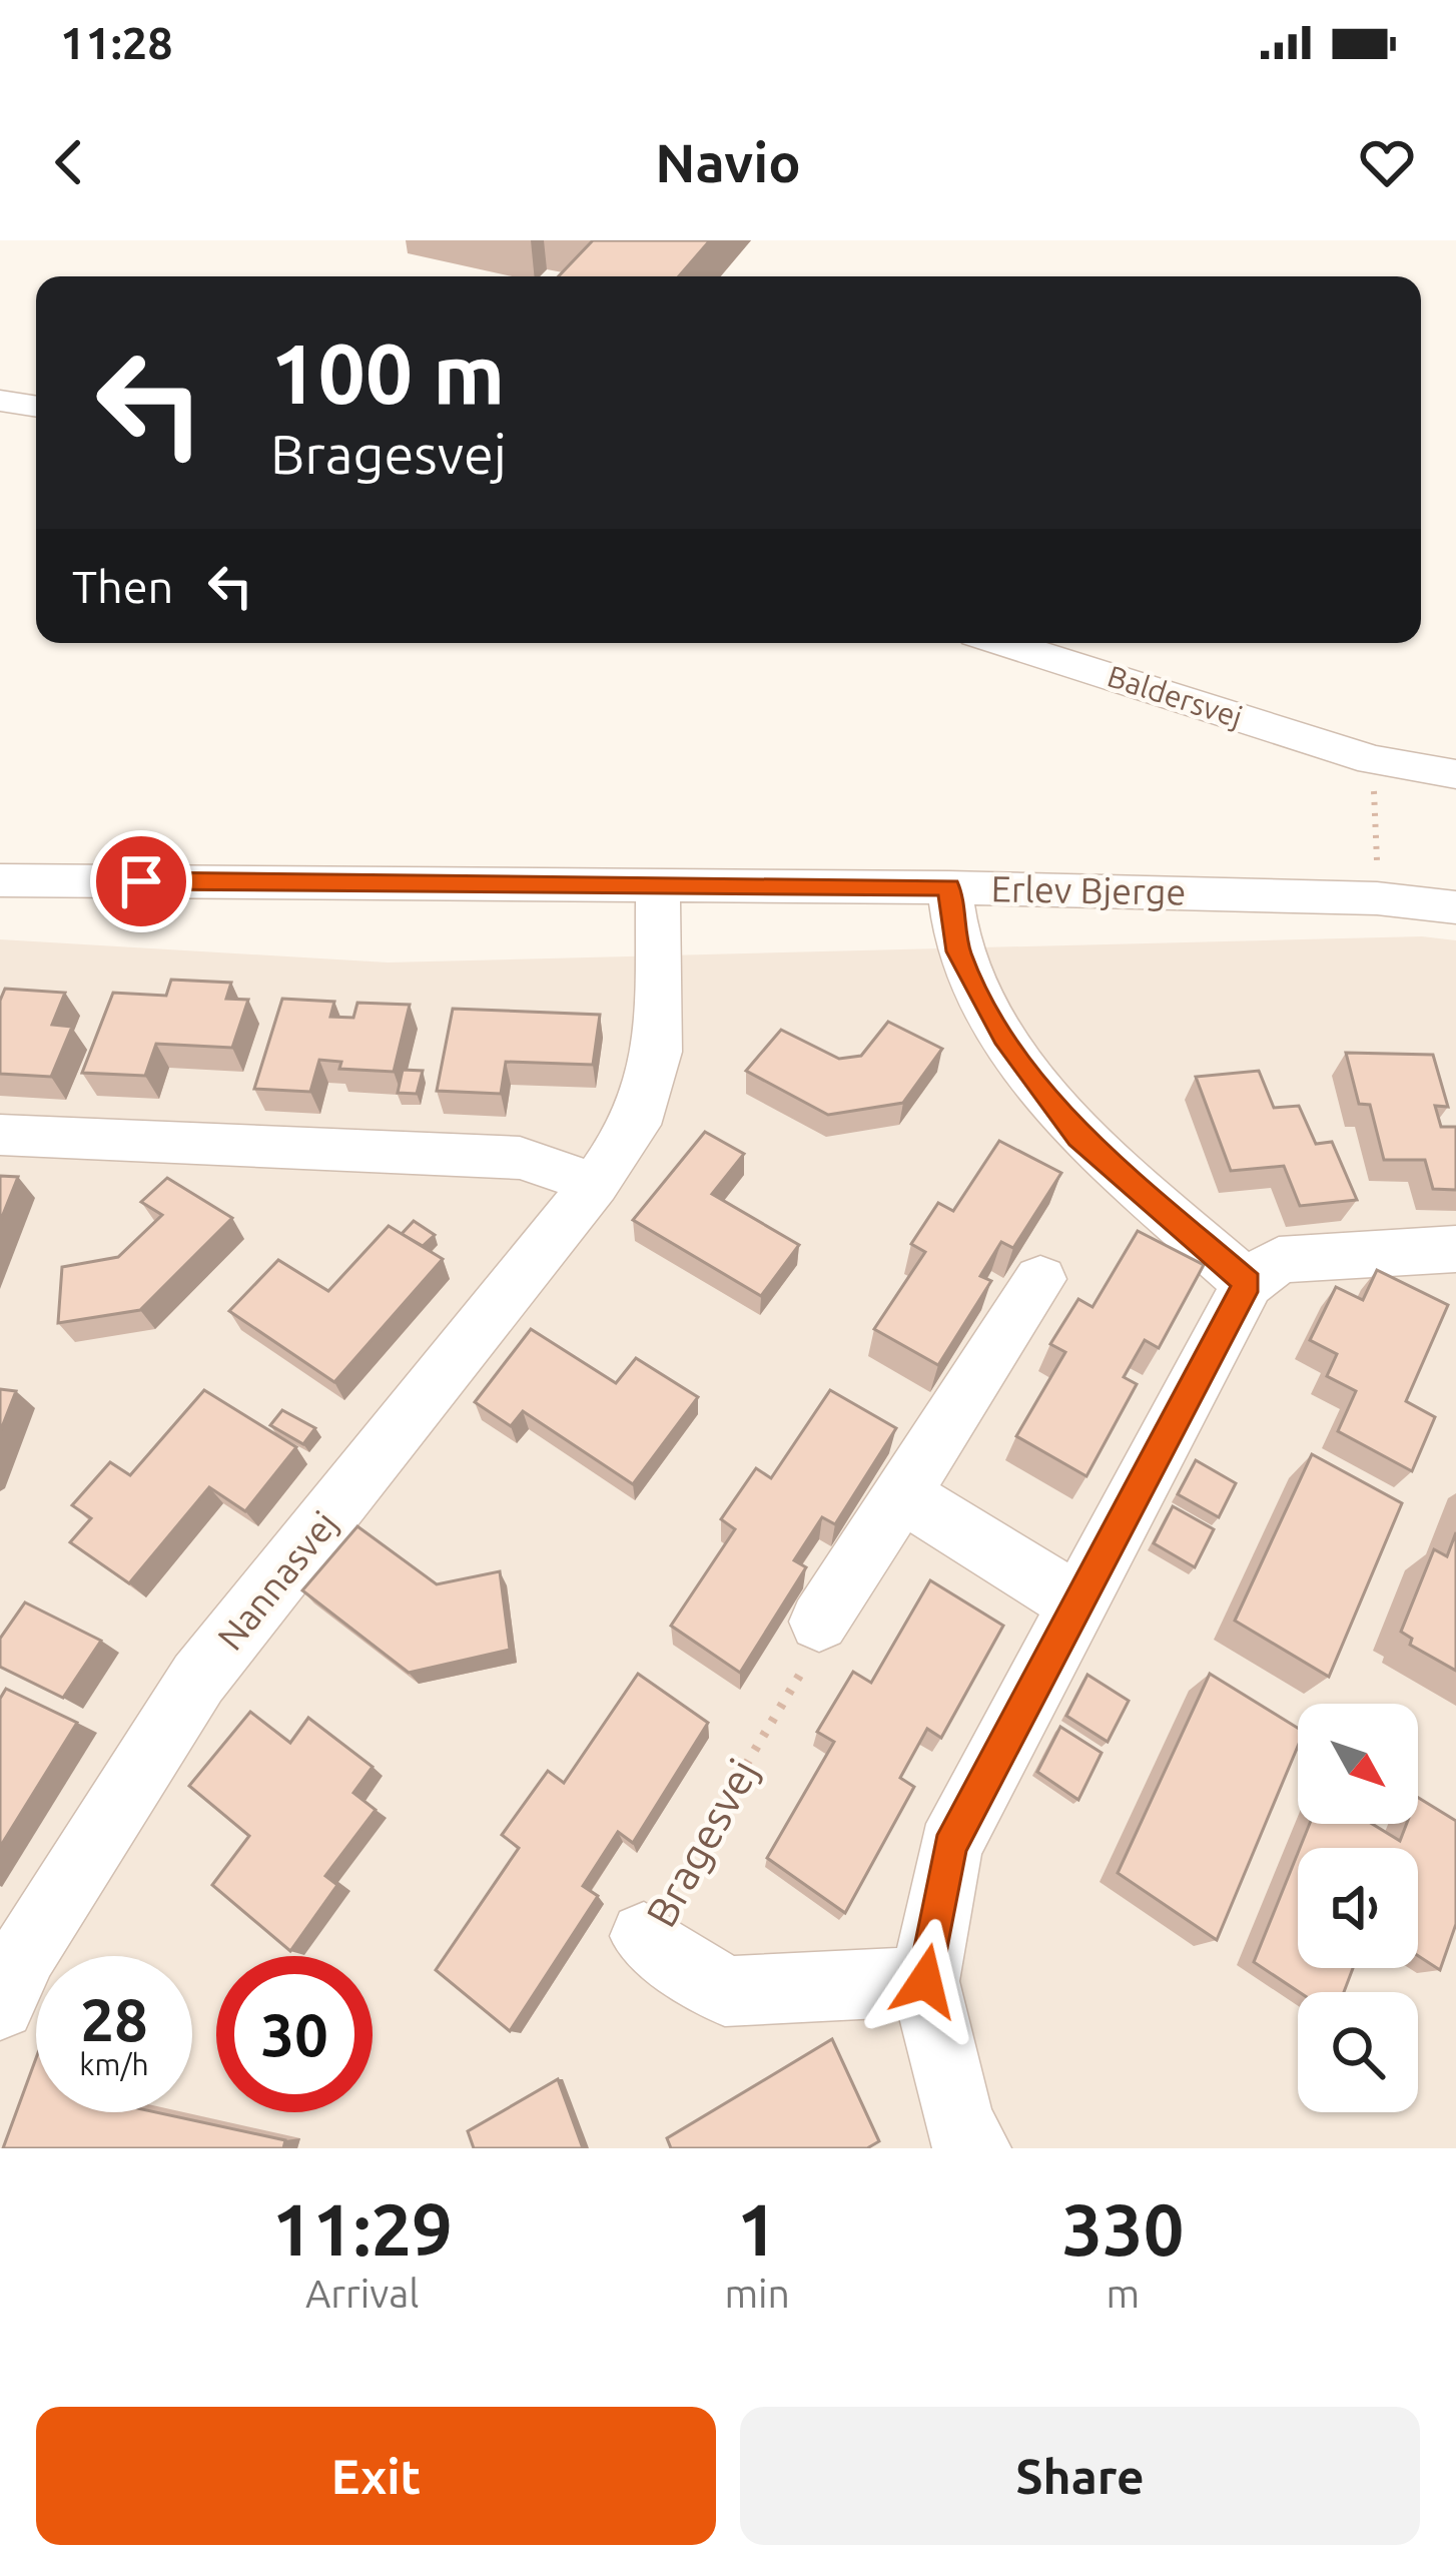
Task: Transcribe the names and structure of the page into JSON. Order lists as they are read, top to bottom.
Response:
{
  "streets": {
    "street": [
      "Baldersvej",
      "Erlev Bjerge",
      "Nannasvej",
      "Bragesvej"
    ]
  },
  "crossings": [
    ["Erlev Bjerge", "Nannasvej"]
  ],
  "north": "bottom right",
  "page": {
    "status": "11:28",
    "header": "Navio",
    "turn": ["100 m", "Bragesvej"],
    "then": "Then",
    "speed": "28 km/h",
    "limit": "30",
    "eta": [
      "11:29",
      "Arrival",
      "1",
      "min",
      "330",
      "m"
    ],
    "buttons": ["Exit", "Share"]
  }
}
